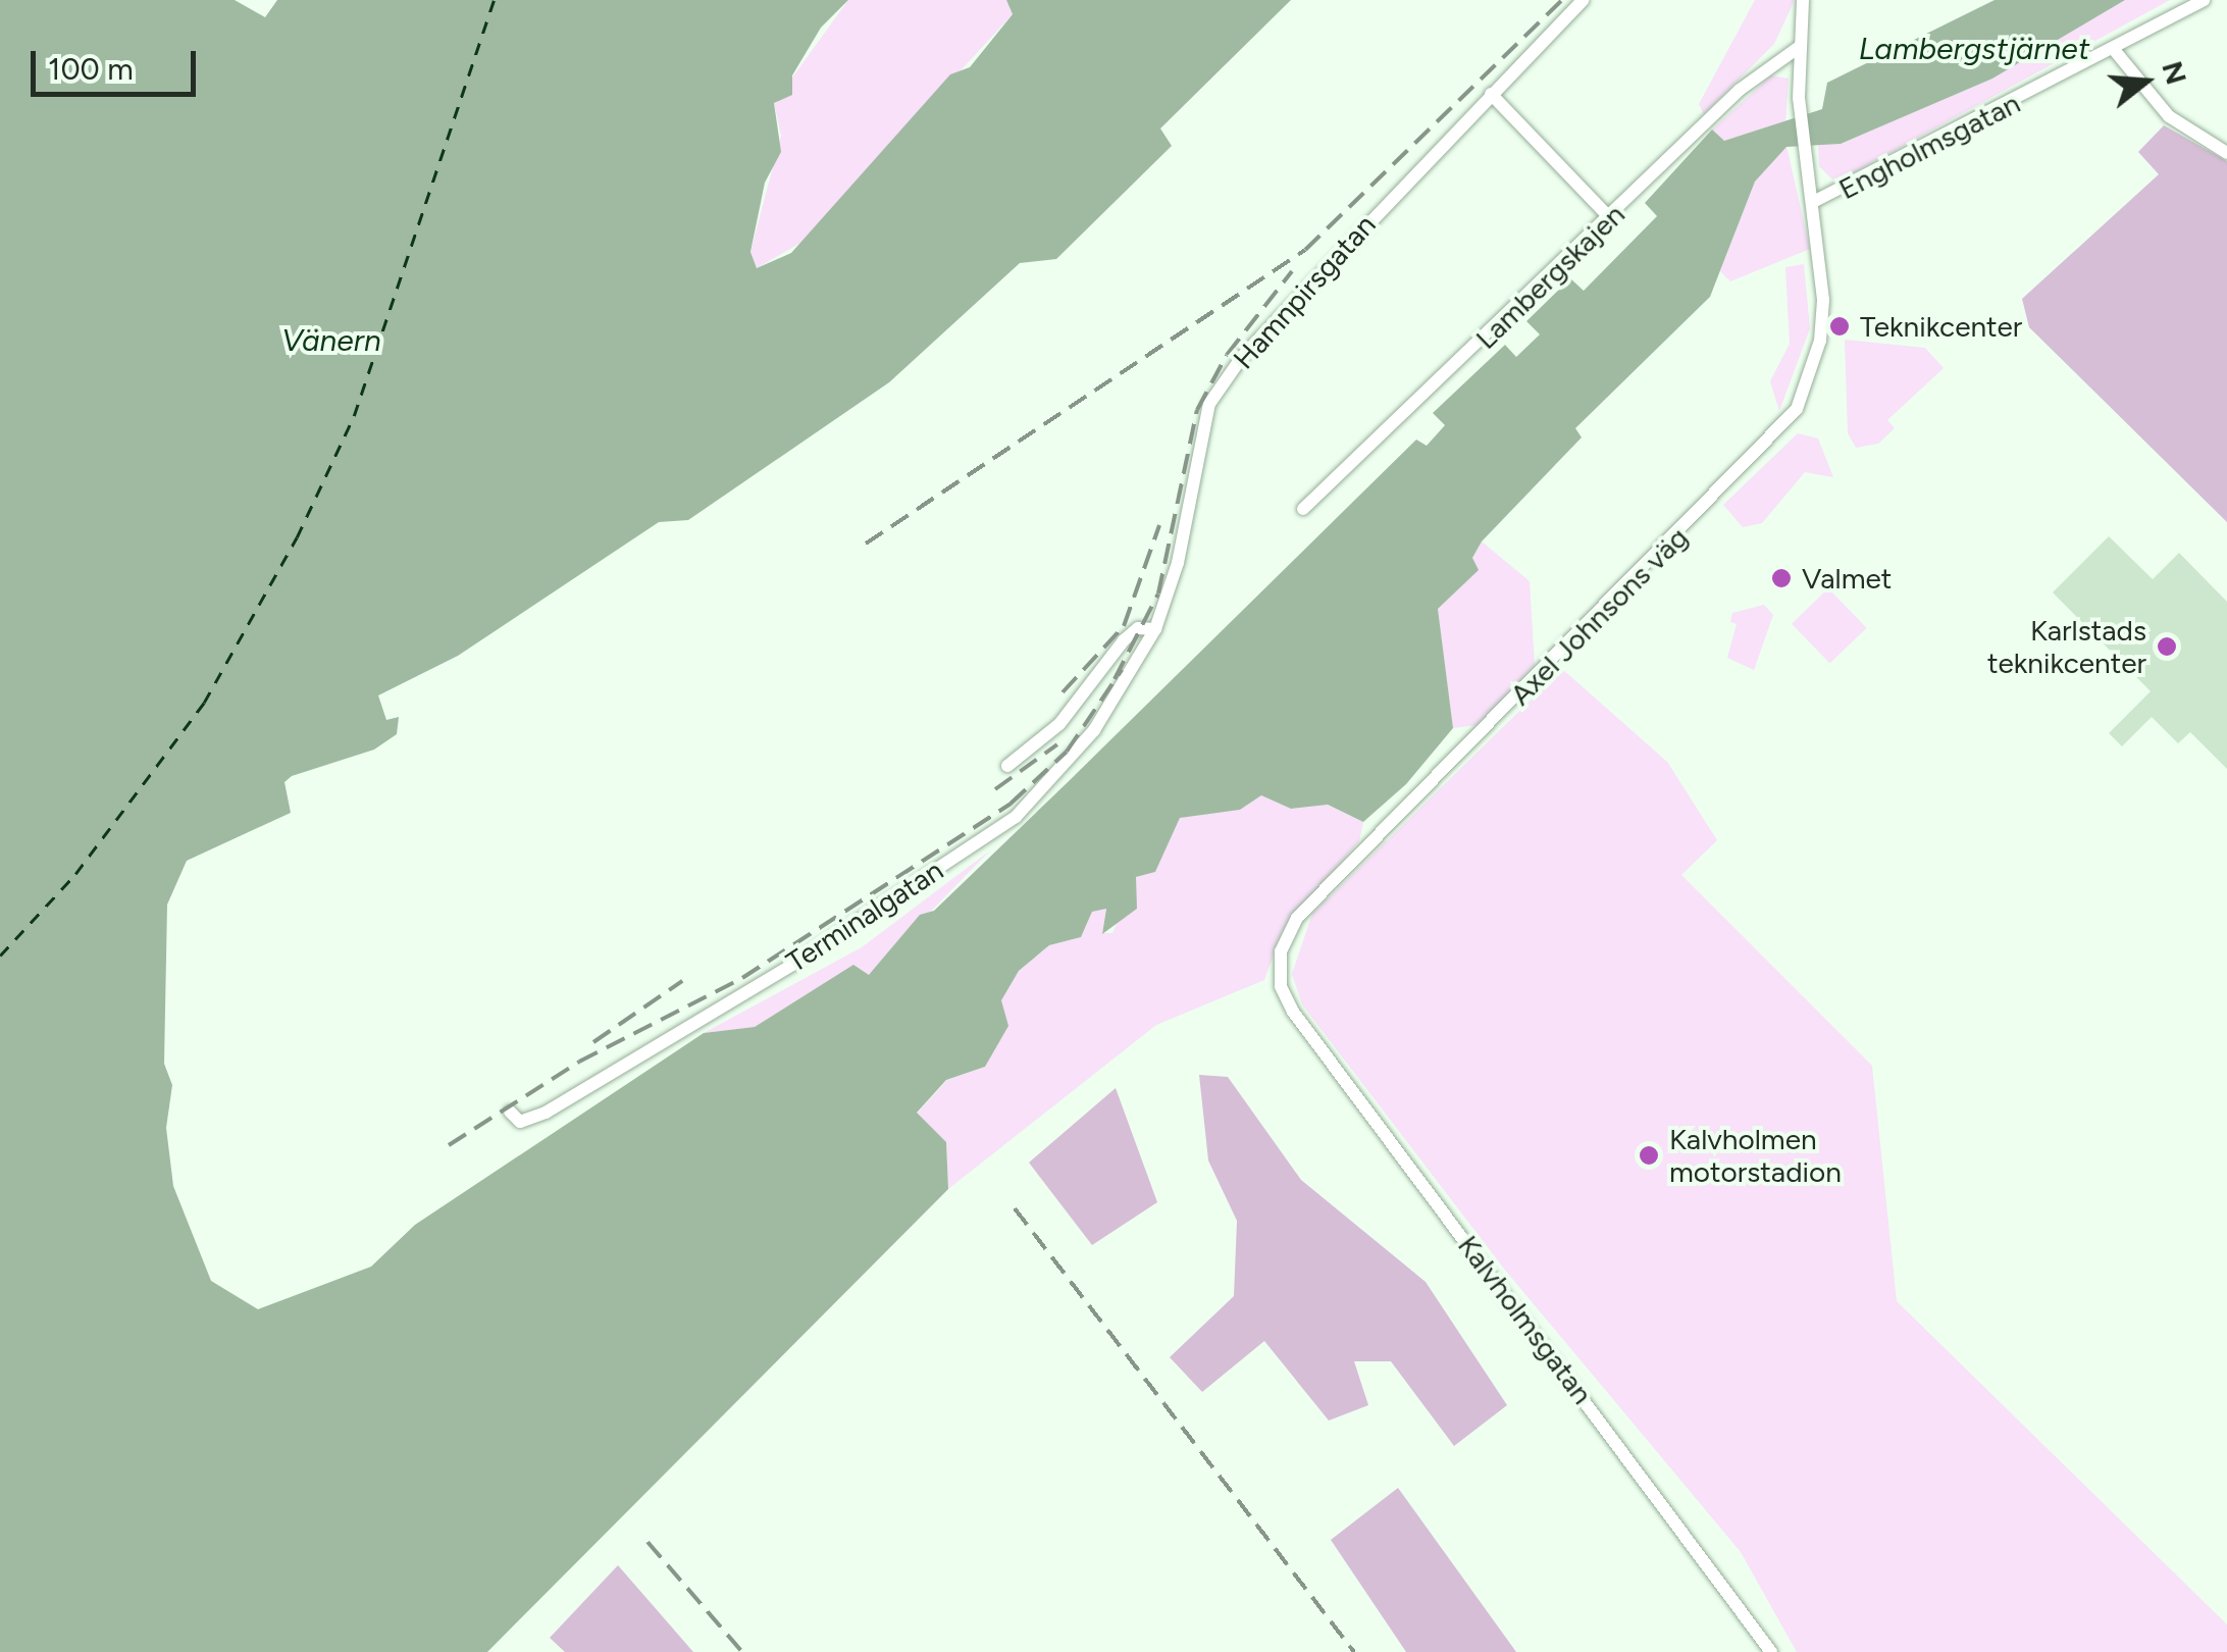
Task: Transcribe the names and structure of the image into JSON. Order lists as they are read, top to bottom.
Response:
{
  "streets": {
    "street": [
      "Engholmsgatan",
      "Lambergskajen",
      "Hamnpirsgatan",
      "Axel Johnsons väg",
      "Terminalgatan",
      "Kalvholmsgatan"
    ]
  },
  "crossings": [
    ["Engholmsgatan", "Axel Johnsons väg"],
    ["Lambergskajen", "Axel Johnsons väg"],
    ["Hamnpirsgatan", "Terminalgatan"],
    ["Axel Johnsons väg", "Kalvholmsgatan"]
  ],
  "water": ["Lambergstjärnet", "Vänern"],
  "places": [
    "Teknikcenter",
    "Valmet",
    "Karlstads teknikcenter",
    "Kalvholmen motorstadion"
  ],
  "scale_bar": "100 m",
  "north": "right"
}
